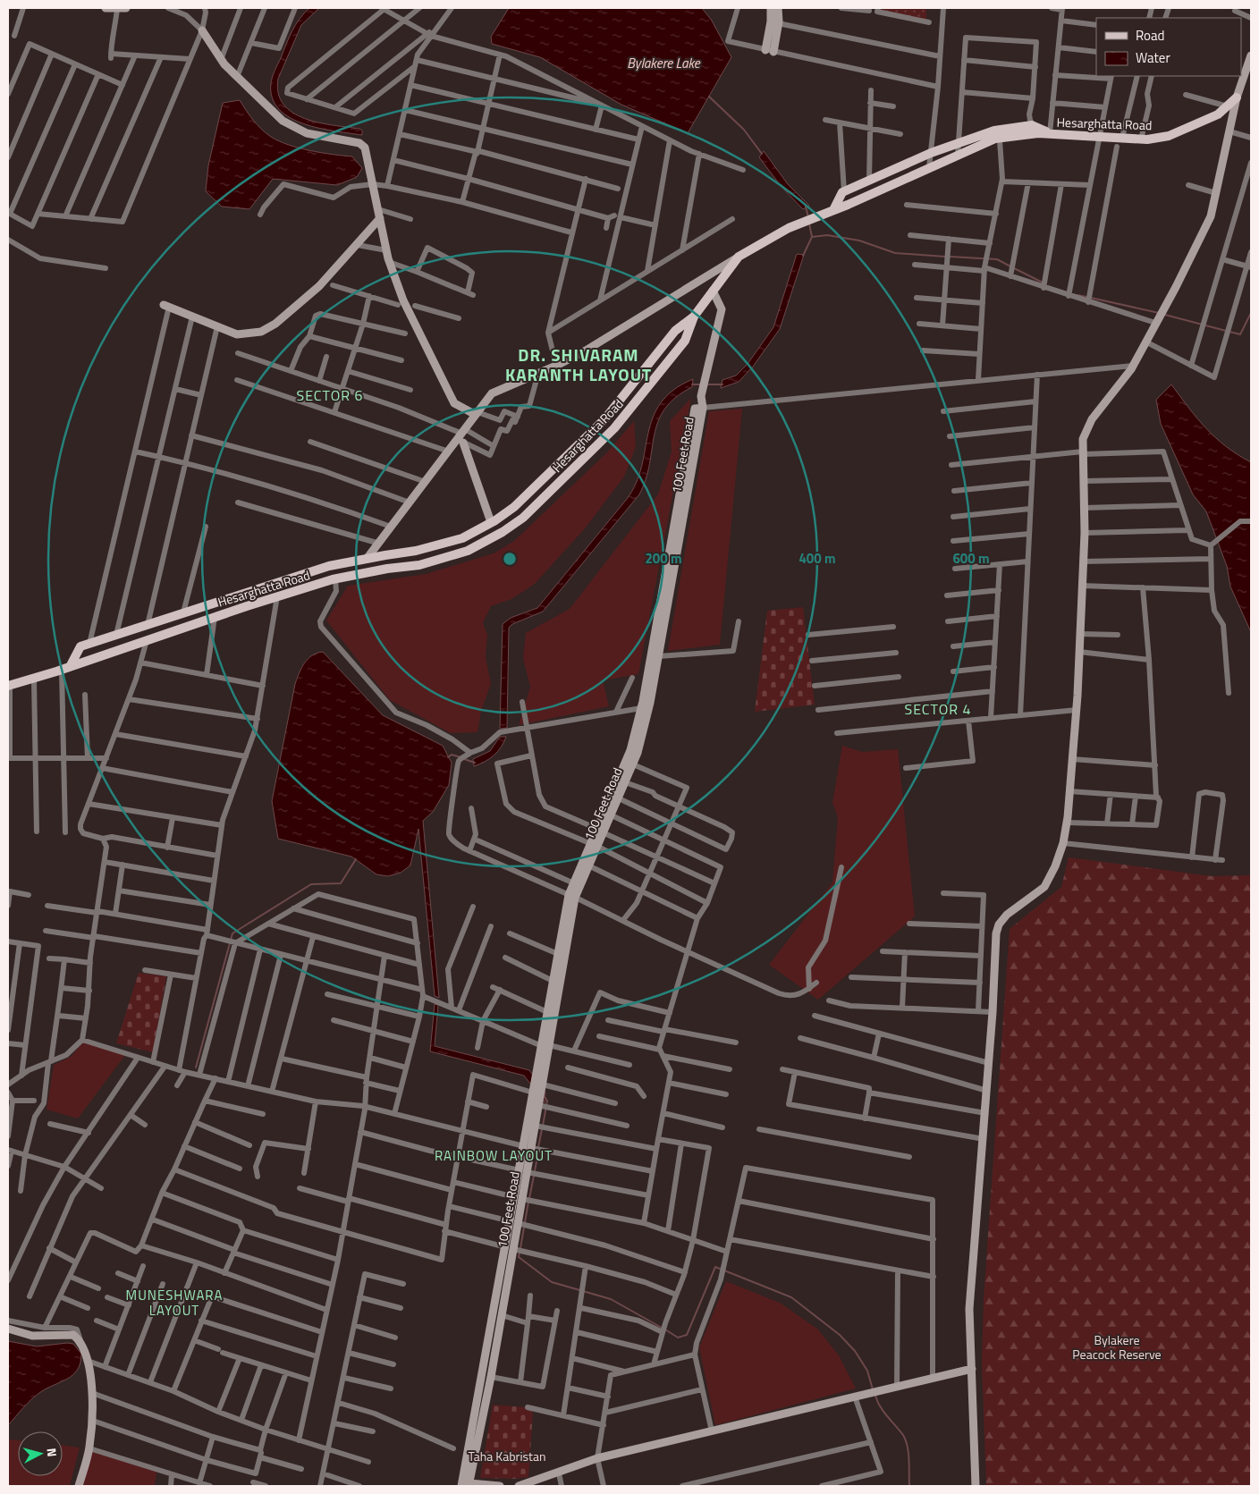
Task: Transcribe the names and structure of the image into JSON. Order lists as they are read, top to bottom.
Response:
{
  "streets": {
    "main road": ["Hesarghatta Road", "100 Feet Road"]
  },
  "districts": [
    "DR. SHIVARAM KARANTH LAYOUT",
    "SECTOR 6",
    "SECTOR 4",
    "RAINBOW LAYOUT",
    "MUNESHWARA LAYOUT"
  ],
  "water": ["Bylakere Lake"],
  "parks": ["Bylakere Peacock Reserve", "Taha Kabristan"],
  "legend": ["Road", "Water"],
  "north": "right",
  "rings": ["200 m", "400 m", "600 m"]
}
